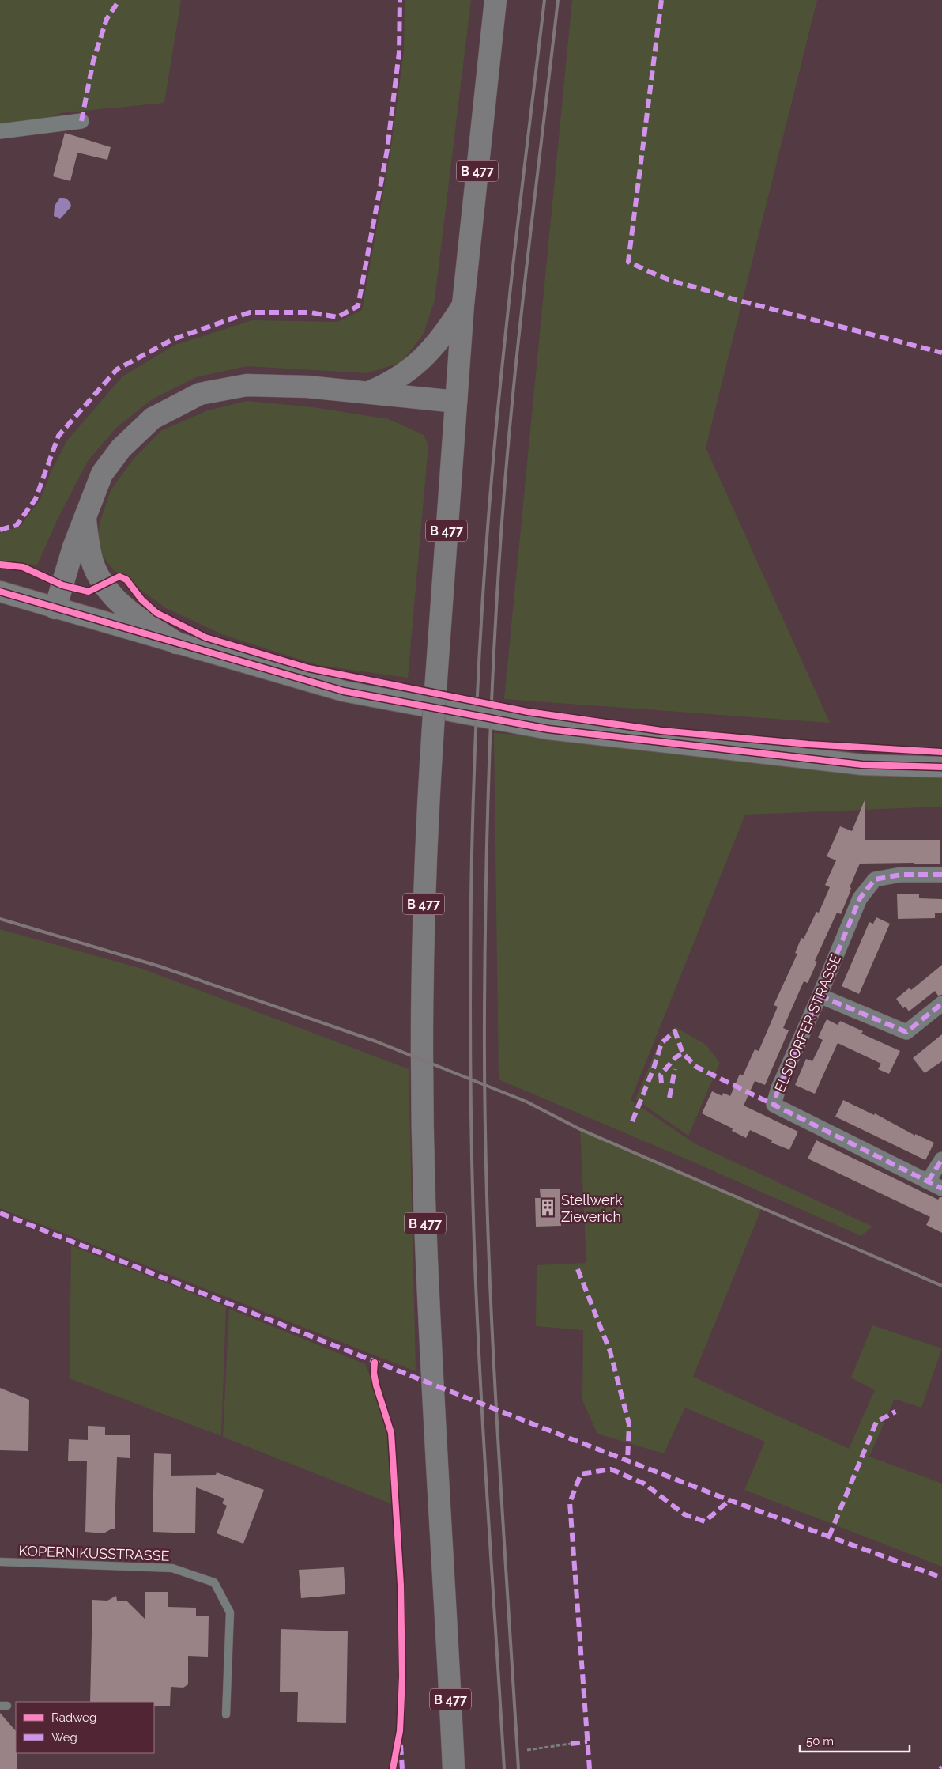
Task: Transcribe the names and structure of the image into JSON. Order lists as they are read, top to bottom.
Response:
{
  "streets": {
    "main road": ["B 477"],
    "street": ["ELSDORFER STRASSE"],
    "lane": ["KOPERNIKUSSTRASSE"]
  },
  "places": {
    "building": ["Stellwerk Zieverich"]
  },
  "legend": ["Radweg", "Weg"],
  "scale_bar": "50 m"
}
